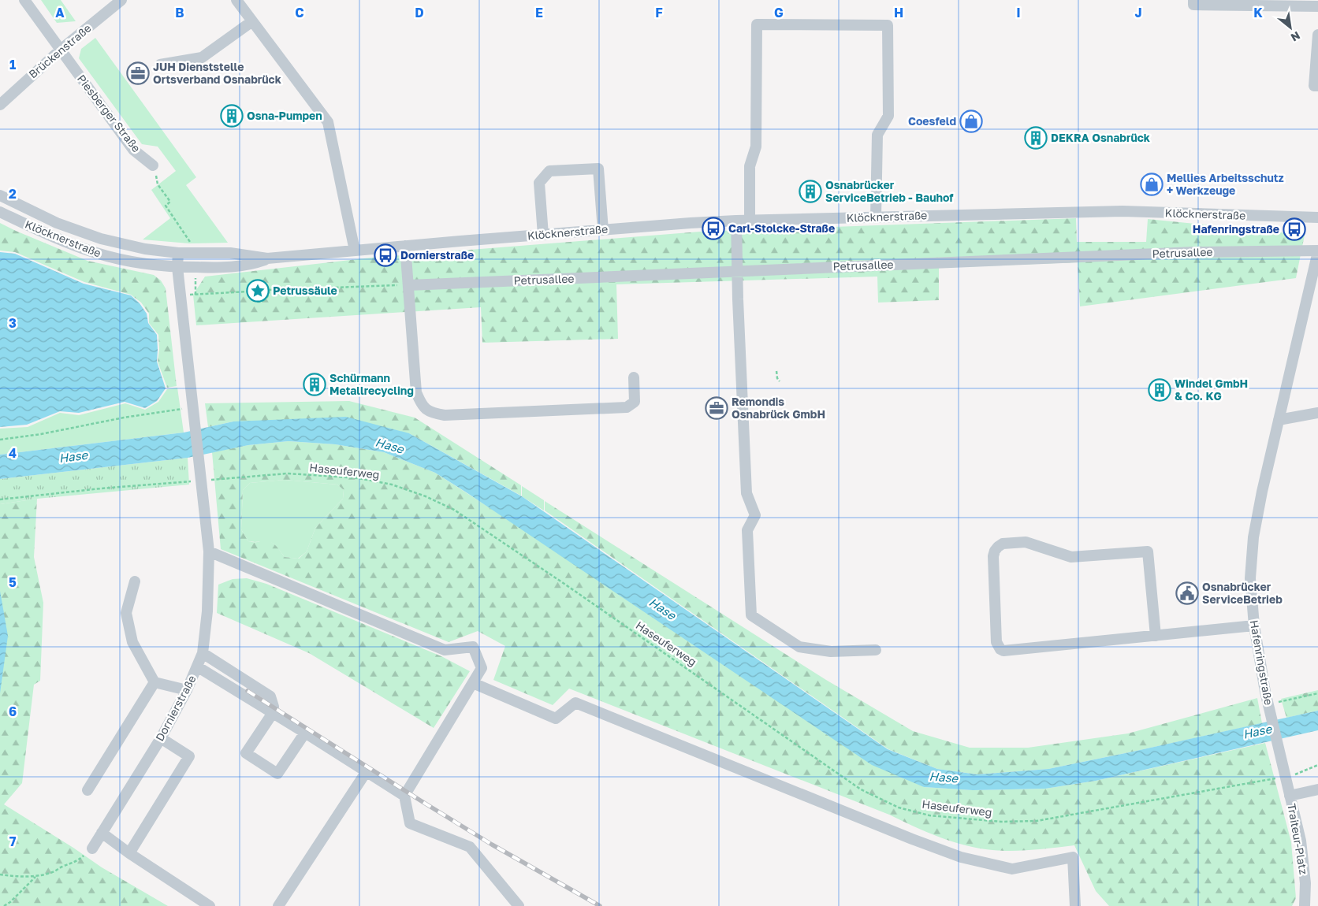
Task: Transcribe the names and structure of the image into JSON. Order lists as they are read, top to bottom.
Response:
{
  "streets": {
    "street": [
      "Brückenstraße",
      "Piesberger Straße",
      "Klöcknerstraße",
      "Petrusallee",
      "Hafenringstraße",
      "Dornierstraße",
      "Traiteur-Platz"
    ],
    "path": ["Haseuferweg"]
  },
  "crossings": [
    ["Brückenstraße", "Piesberger Straße"],
    ["Klöcknerstraße", "Dornierstraße"],
    ["Petrusallee", "Hafenringstraße"],
    ["Haseuferweg", "Hafenringstraße"],
    ["Haseuferweg", "Dornierstraße"],
    ["Hafenringstraße", "Traiteur-Platz"]
  ],
  "water": ["Hase"],
  "places": {
    "office": ["JUH Dienststelle Ortsverband Osnabrück", "Remondis Osnabrück GmbH"],
    "building": [
      "Osna-Pumpen",
      "DEKRA Osnabrück",
      "Osnabrücker ServiceBetrieb - Bauhof",
      "Schürmann Metallrecycling",
      "Windel GmbH & Co. KG"
    ],
    "shop": ["Coesfeld", "Mellies Arbeitsschutz + Werkzeuge"],
    "bus stop": ["Carl-Stolcke-Straße", "Hafenringstraße", "Dornierstraße"],
    "place": ["Petrussäule"],
    "public building": ["Osnabrücker ServiceBetrieb"]
  },
  "north": "bottom right",
  "grid": {
    "columns": [
      "A",
      "B",
      "C",
      "D",
      "E",
      "F",
      "G",
      "H",
      "I",
      "J",
      "K"
    ],
    "rows": [
      "1",
      "2",
      "3",
      "4",
      "5",
      "6",
      "7"
    ]
  }
}
